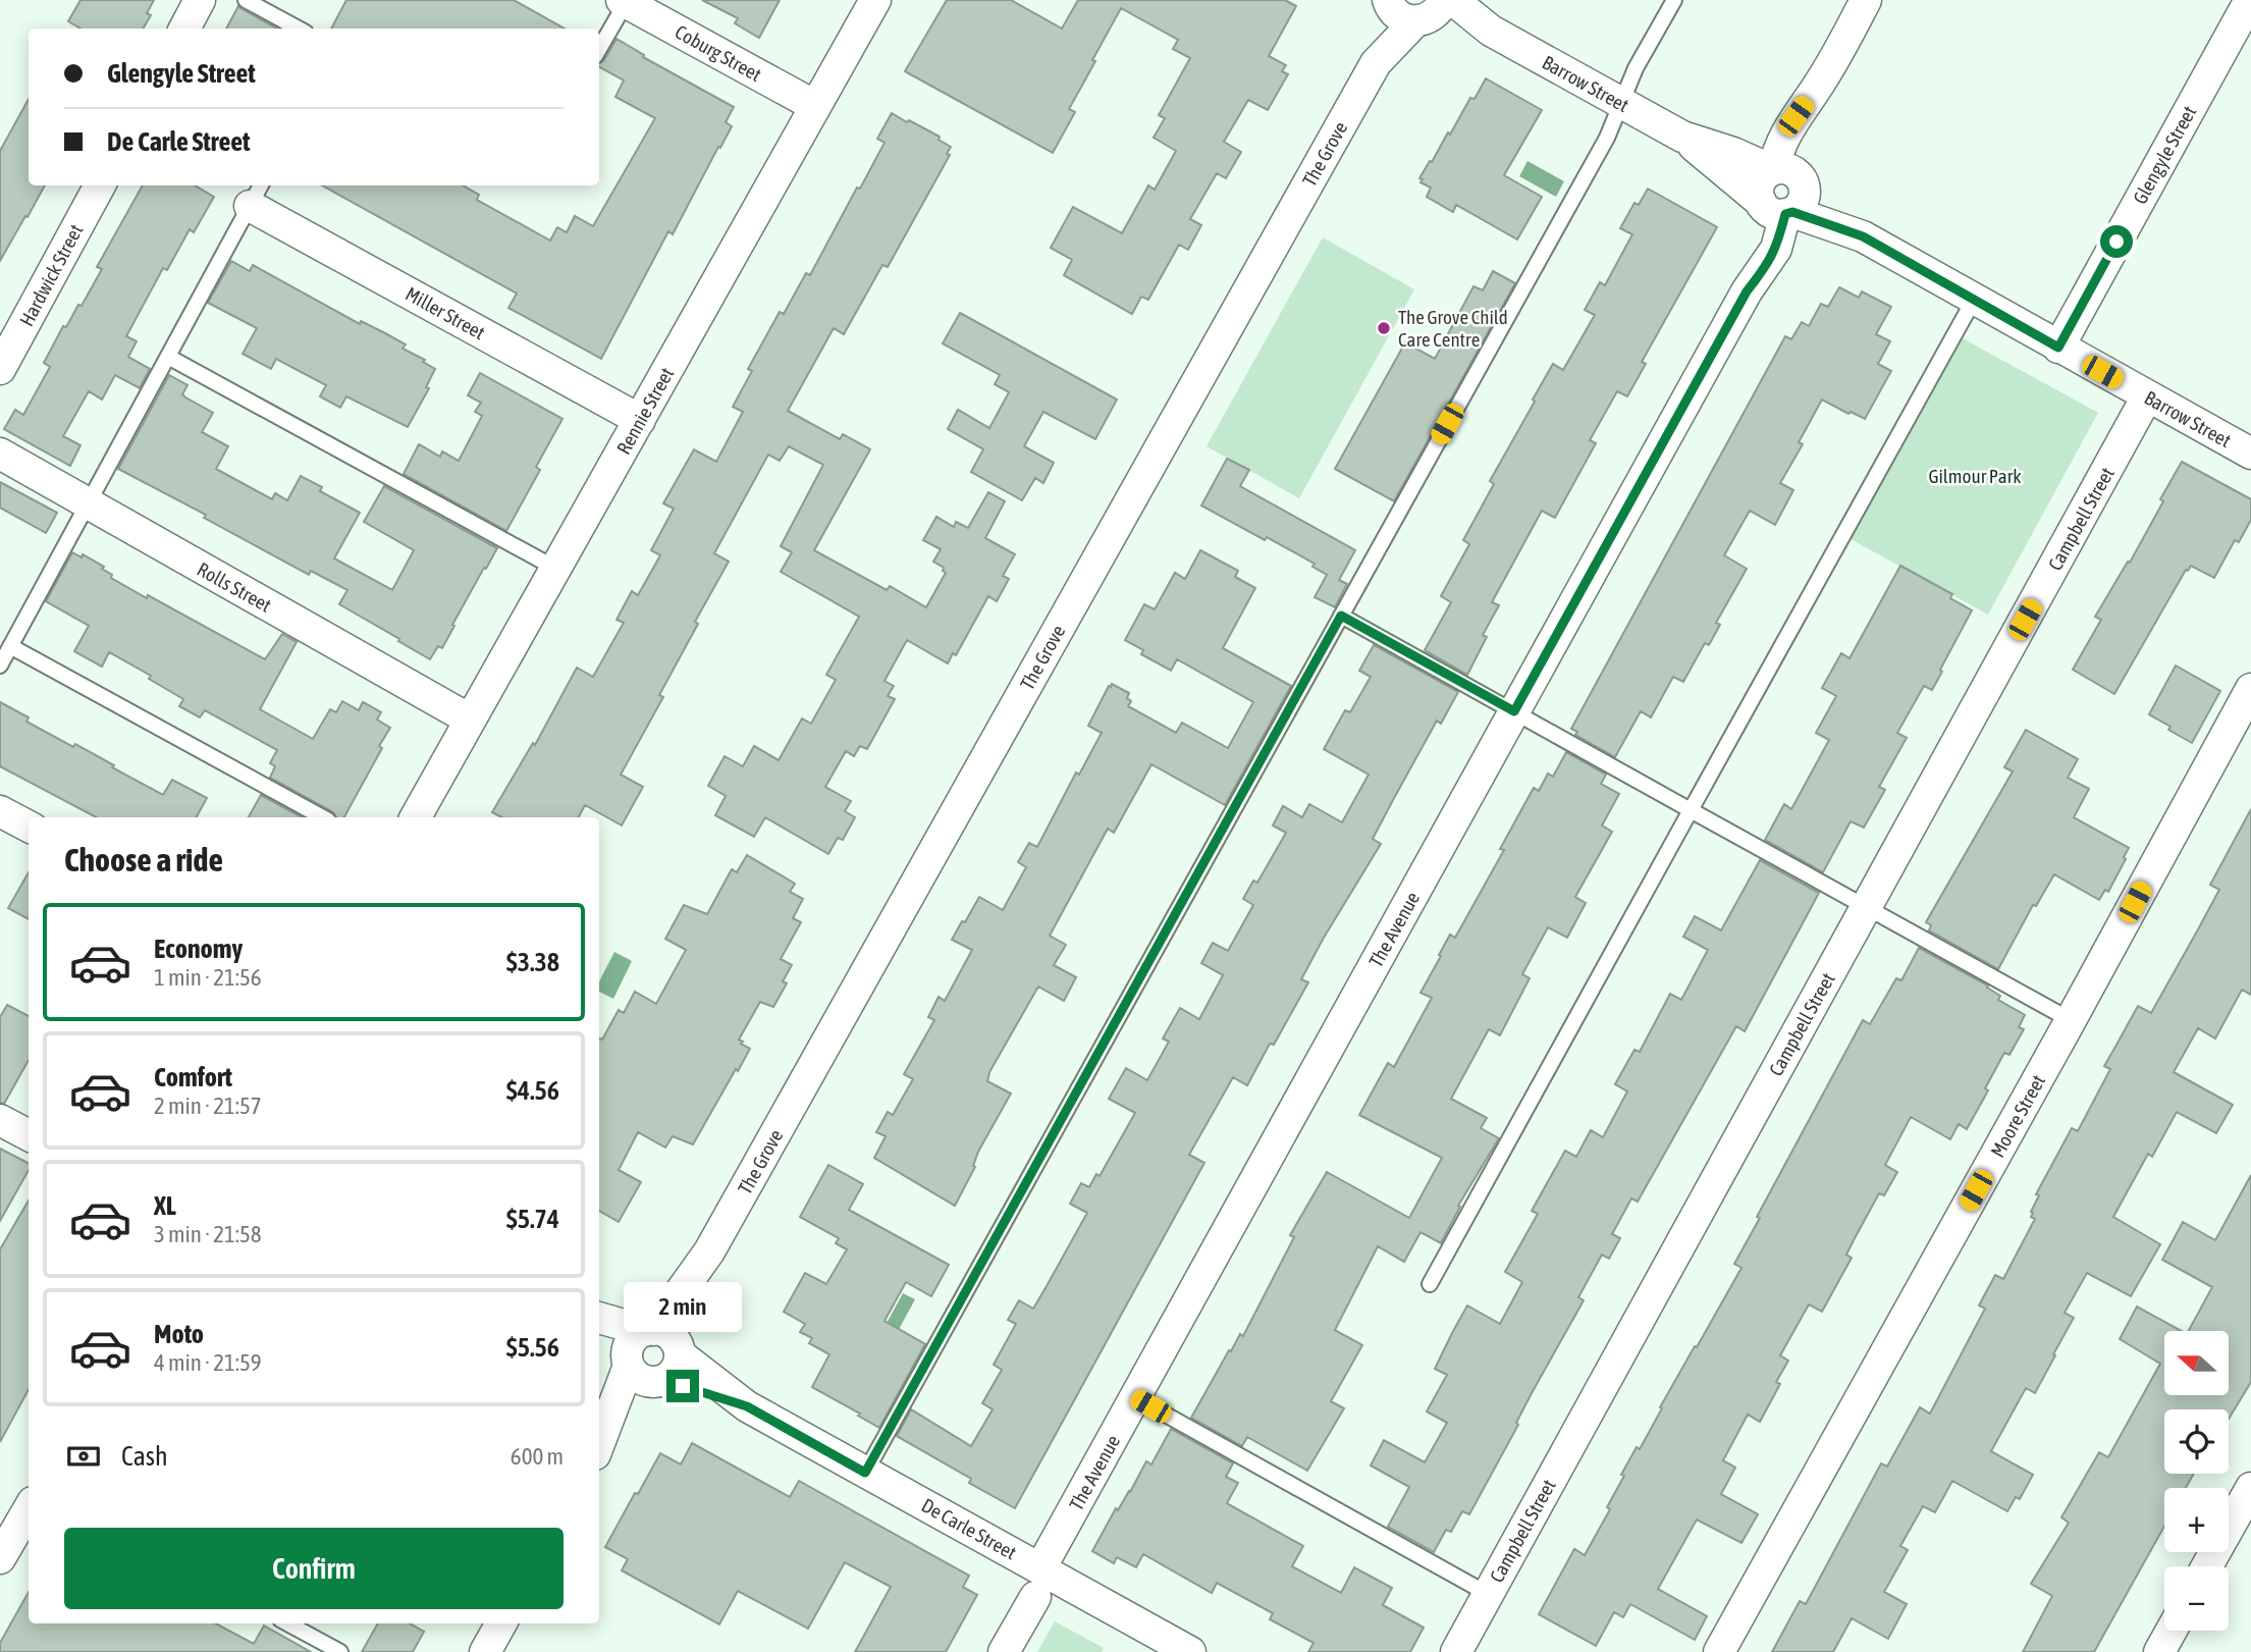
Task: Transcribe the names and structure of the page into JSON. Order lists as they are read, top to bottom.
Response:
{
  "streets": {
    "street": [
      "Coburg Street",
      "Barrow Street",
      "The Grove",
      "Glengyle Street",
      "Hardwick Street",
      "Miller Street",
      "Rennie Street",
      "Campbell Street",
      "Rolls Street",
      "The Avenue",
      "Moore Street",
      "De Carle Street"
    ]
  },
  "crossings": [
    ["Coburg Street", "Rennie Street"],
    ["Barrow Street", "The Grove"],
    ["Barrow Street", "Glengyle Street"],
    ["Barrow Street", "Campbell Street"],
    ["Barrow Street", "The Avenue"],
    ["The Grove", "De Carle Street"],
    ["Miller Street", "Rennie Street"],
    ["Rennie Street", "Rolls Street"],
    ["The Avenue", "De Carle Street"]
  ],
  "parks": ["Gilmour Park"],
  "places": ["The Grove Child Care Centre"],
  "north": "left",
  "page": {
    "banner": ["Glengyle Street", "De Carle Street"],
    "heading": "Choose a ride",
    "list": [
      {
        "name": "Economy",
        "note": "1 min · 21:56",
        "value": "$3.38"
      },
      {
        "name": "Comfort",
        "note": "2 min · 21:57",
        "value": "$4.56"
      },
      {
        "name": "XL",
        "note": "3 min · 21:58",
        "value": "$5.74"
      },
      {
        "name": "Moto",
        "note": "4 min · 21:59",
        "value": "$5.56"
      }
    ],
    "bubble": "2 min",
    "map_buttons": ["+", "−"],
    "pay": ["Cash", "600 m"],
    "buttons": "Confirm"
  }
}
